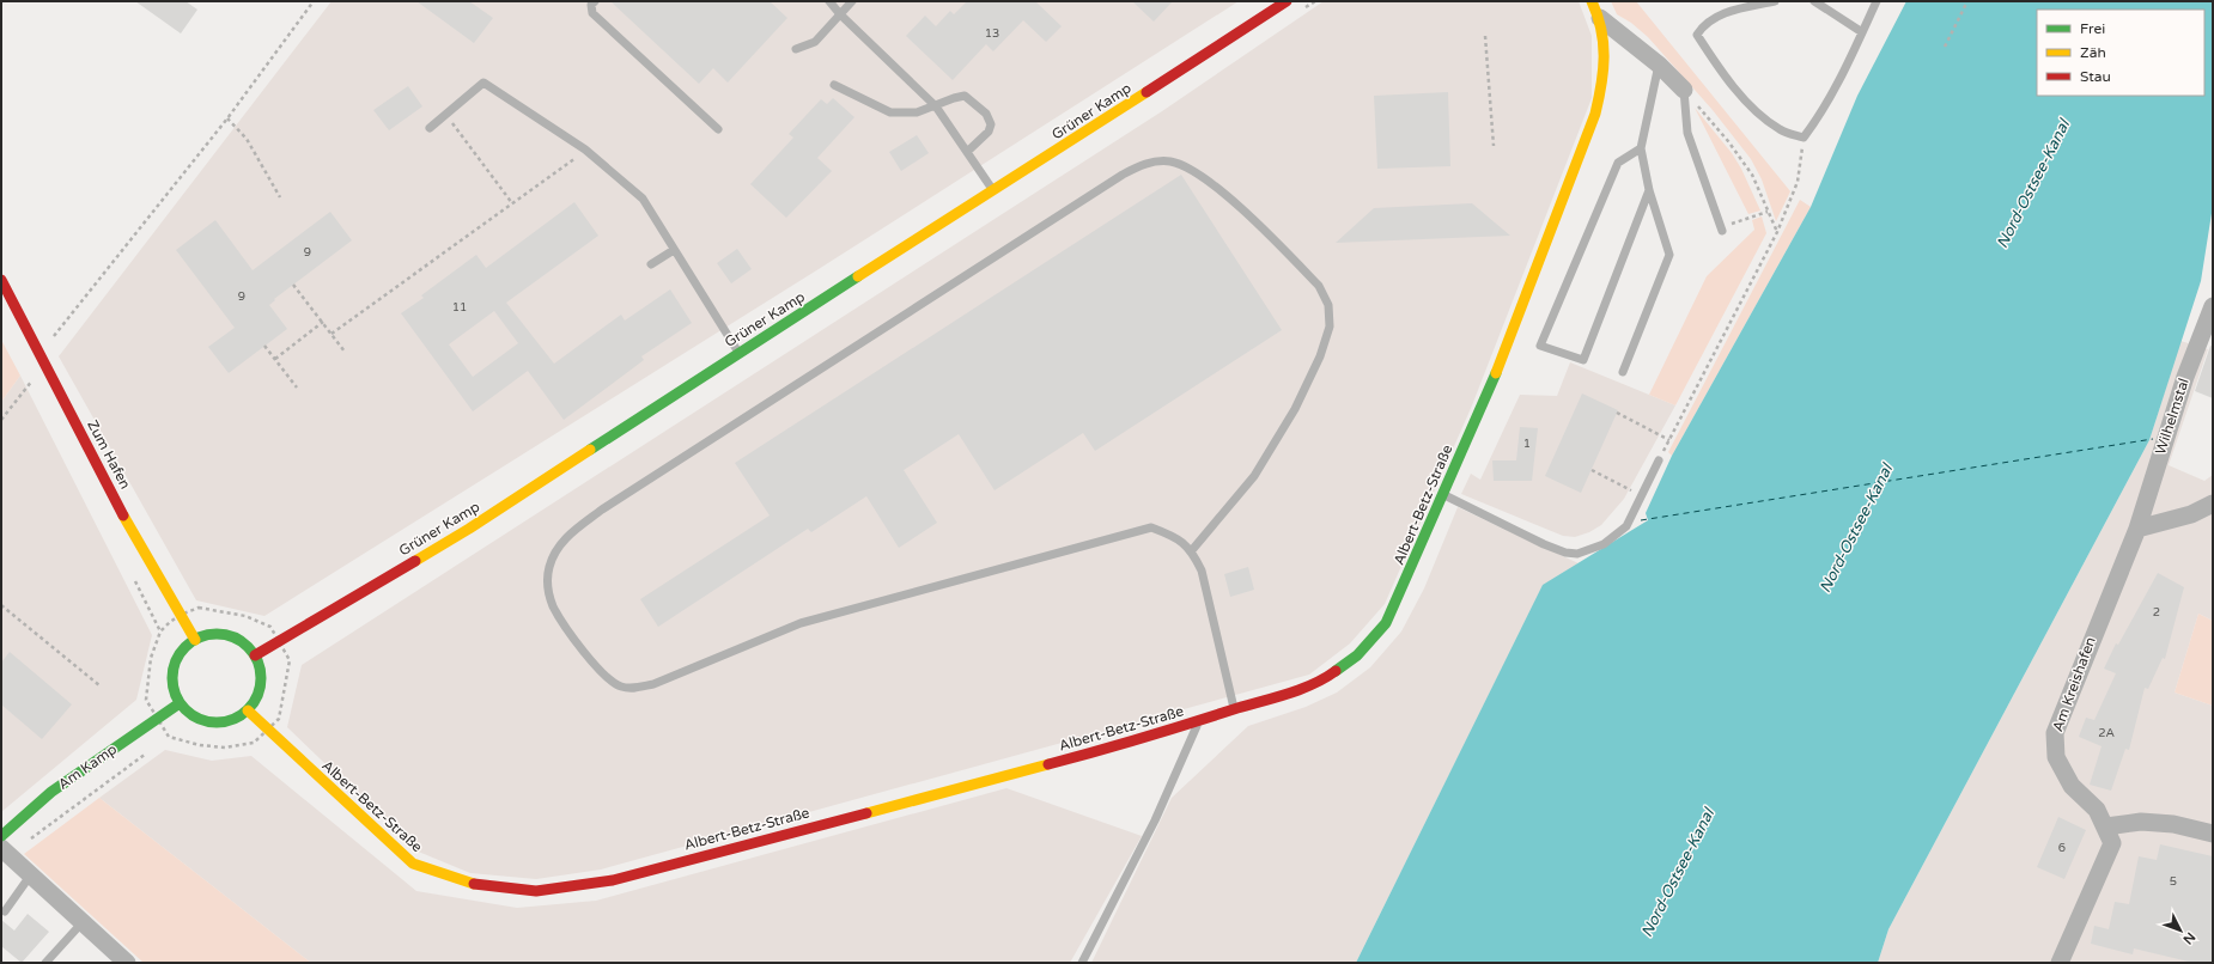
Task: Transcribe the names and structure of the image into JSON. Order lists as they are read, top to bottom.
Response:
{
  "streets": {
    "street": [
      "Grüner Kamp",
      "Wilhelmstal",
      "Zum Hafen",
      "Albert-Betz-Straße",
      "Am Kreishafen",
      "Am Kamp"
    ]
  },
  "crossings": [
    ["Grüner Kamp", "Zum Hafen"],
    ["Grüner Kamp", "Albert-Betz-Straße"],
    ["Grüner Kamp", "Am Kamp"],
    ["Wilhelmstal", "Am Kreishafen"],
    ["Zum Hafen", "Albert-Betz-Straße"],
    ["Zum Hafen", "Am Kamp"],
    ["Albert-Betz-Straße", "Am Kamp"]
  ],
  "water": ["Nord-Ostsee-Kanal"],
  "house_numbers": [
    "13",
    "9",
    "9",
    "11",
    "1",
    "2",
    "2A",
    "6",
    "5"
  ],
  "legend": ["Frei", "Zäh", "Stau"],
  "north": "bottom right"
}
